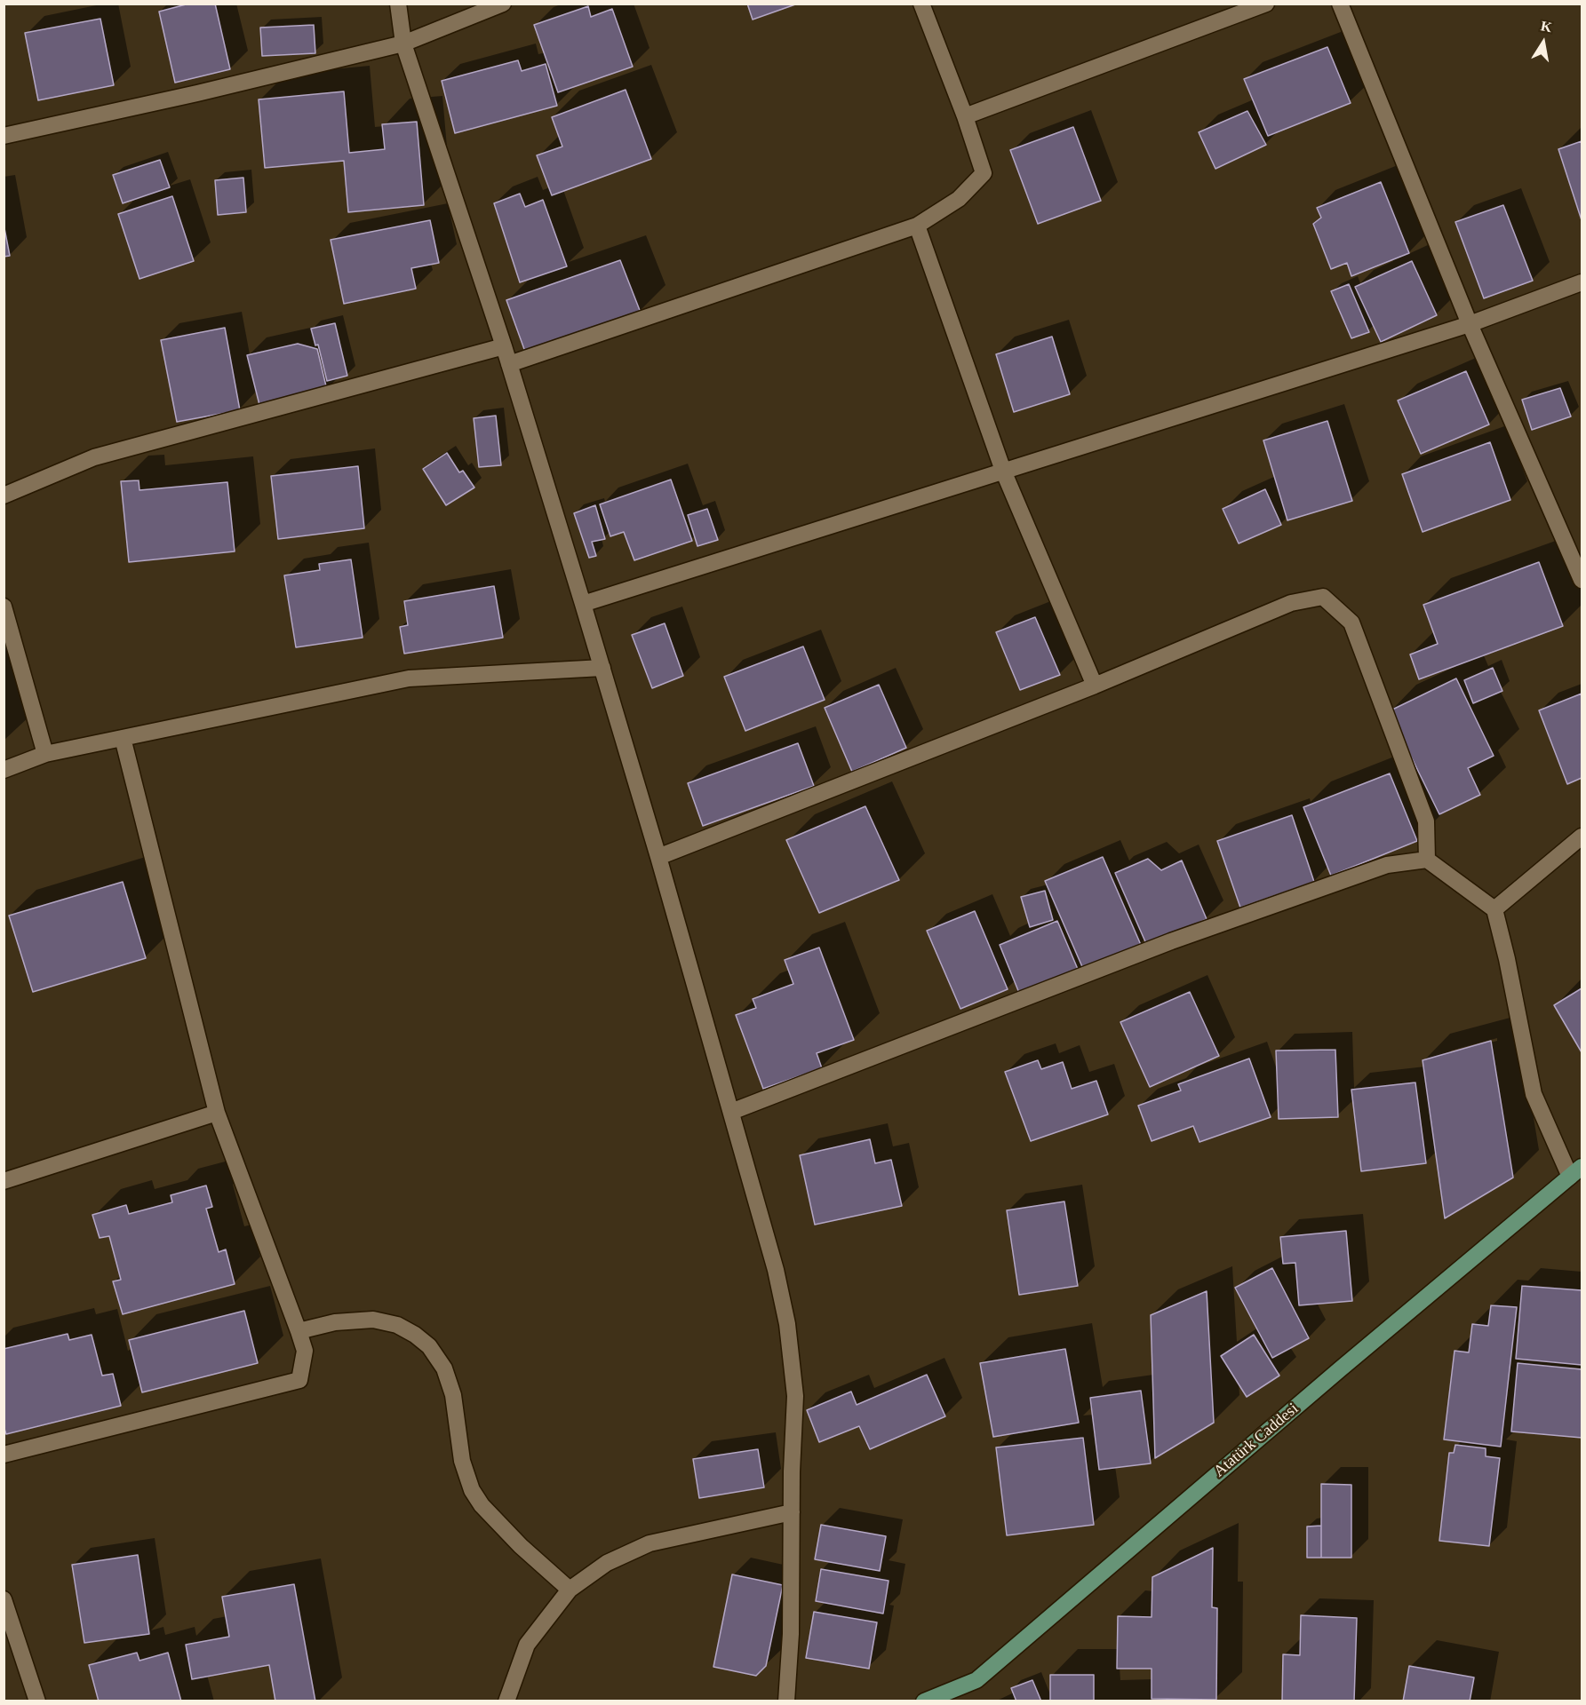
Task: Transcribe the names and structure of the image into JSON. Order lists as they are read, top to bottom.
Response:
{
  "streets": {
    "main road": ["Atatürk Caddesi"]
  },
  "north": "top"
}
